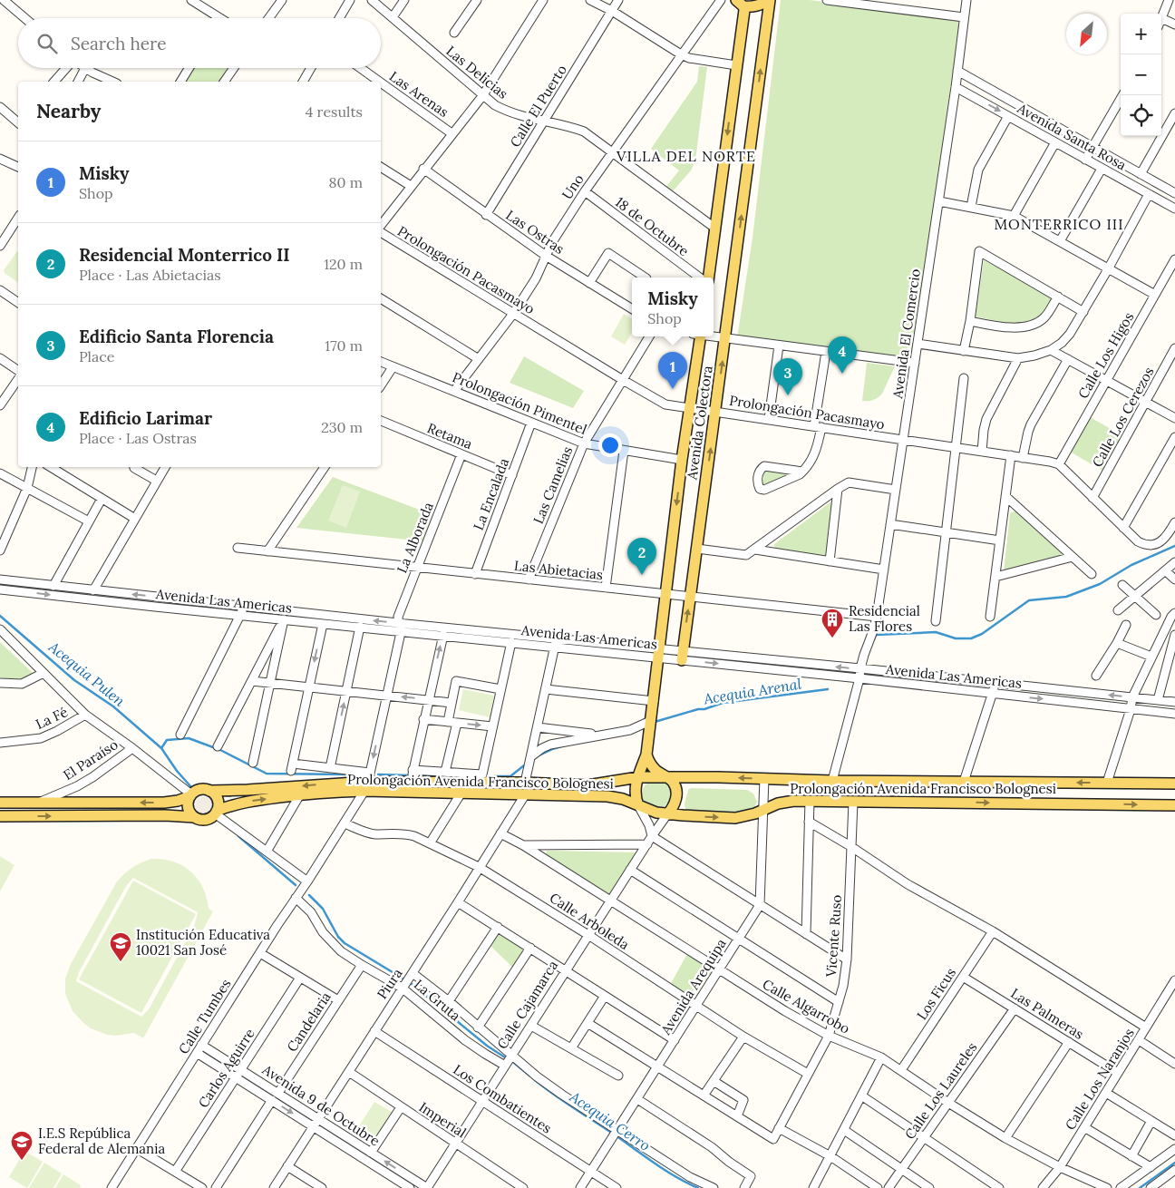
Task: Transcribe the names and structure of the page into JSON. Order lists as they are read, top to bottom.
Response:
{
  "streets": {
    "main road": ["Avenida Colectora", "Prolongación Avenida Francisco Bolognesi", "Calle Cajamarca"],
    "street": [
      "Las Delicias",
      "Las Arenas",
      "Calle El Puerto",
      "Avenida Santa Rosa",
      "Uno",
      "18 de Octubre",
      "Las Ostras",
      "Prolongación Pacasmayo",
      "Avenida El Comercio",
      "Calle Los Higos",
      "Prolongación Pimentel",
      "Calle Los Cerezos",
      "Retama",
      "Las Camelias",
      "La Encalada",
      "La Alborada",
      "Las Abietacias",
      "Avenida Las Americas",
      "La Fé",
      "El Paraíso",
      "Calle Arboleda",
      "Vicente Ruso",
      "Piura",
      "Avenida Arequipa",
      "Los Ficus",
      "La Gruta",
      "Calle Algarrobo",
      "Las Palmeras",
      "Calle Tumbes",
      "Candelaria",
      "Carlos Aguirre",
      "Calle Los Naranjos",
      "Calle Los Laureles",
      "Los Combatientes",
      "Avenida 9 de Octubre",
      "Imperial"
    ]
  },
  "crossings": [
    ["Las Delicias", "Calle El Puerto"],
    ["Las Delicias", "Uno"],
    ["Calle El Puerto", "Las Ostras"],
    ["Avenida Santa Rosa", "Avenida El Comercio"],
    ["Uno", "18 de Octubre"],
    ["Uno", "Las Ostras"],
    ["Uno", "Prolongación Pacasmayo"],
    ["Uno", "Prolongación Pimentel"],
    ["Prolongación Pacasmayo", "Avenida El Comercio"],
    ["Prolongación Pacasmayo", "Calle Los Higos"],
    ["Prolongación Pacasmayo", "Avenida Colectora"],
    ["Prolongación Pacasmayo", "Las Camelias"],
    ["Avenida El Comercio", "Las Abietacias"],
    ["Avenida El Comercio", "Avenida Las Americas"],
    ["Prolongación Pimentel", "Avenida Colectora"],
    ["Prolongación Pimentel", "Las Camelias"],
    ["Prolongación Pimentel", "La Encalada"],
    ["Avenida Colectora", "Las Abietacias"],
    ["Avenida Colectora", "Avenida Las Americas"],
    ["Avenida Colectora", "Prolongación Avenida Francisco Bolognesi"],
    ["Avenida Colectora", "Calle Cajamarca"],
    ["Retama", "La Encalada"],
    ["Retama", "La Alborada"],
    ["Las Camelias", "Las Abietacias"],
    ["La Encalada", "Las Abietacias"],
    ["La Alborada", "Las Abietacias"],
    ["La Alborada", "Avenida Las Americas"],
    ["La Alborada", "Calle Tumbes"],
    ["Avenida Las Americas", "Piura"],
    ["Prolongación Avenida Francisco Bolognesi", "Vicente Ruso"],
    ["Prolongación Avenida Francisco Bolognesi", "Piura"],
    ["Prolongación Avenida Francisco Bolognesi", "Avenida Arequipa"],
    ["Prolongación Avenida Francisco Bolognesi", "Calle Cajamarca"],
    ["Prolongación Avenida Francisco Bolognesi", "Calle Tumbes"],
    ["Calle Arboleda", "Vicente Ruso"],
    ["Calle Arboleda", "Piura"],
    ["Calle Arboleda", "Avenida Arequipa"],
    ["Calle Arboleda", "Calle Cajamarca"],
    ["Calle Arboleda", "Calle Tumbes"],
    ["Vicente Ruso", "Calle Algarrobo"],
    ["Piura", "La Gruta"],
    ["Piura", "Calle Algarrobo"],
    ["Piura", "Los Combatientes"],
    ["Piura", "Avenida 9 de Octubre"],
    ["Piura", "Imperial"],
    ["Avenida Arequipa", "Calle Algarrobo"],
    ["Avenida Arequipa", "Los Combatientes"],
    ["Los Ficus", "Calle Algarrobo"],
    ["Los Ficus", "Las Palmeras"],
    ["La Gruta", "Calle Cajamarca"],
    ["La Gruta", "Calle Tumbes"],
    ["La Gruta", "Candelaria"],
    ["Calle Cajamarca", "Calle Algarrobo"],
    ["Calle Cajamarca", "Los Combatientes"],
    ["Calle Cajamarca", "Avenida 9 de Octubre"],
    ["Calle Cajamarca", "Imperial"],
    ["Calle Algarrobo", "Calle Los Naranjos"],
    ["Calle Algarrobo", "Calle Los Laureles"],
    ["Las Palmeras", "Calle Los Naranjos"],
    ["Las Palmeras", "Calle Los Laureles"],
    ["Calle Tumbes", "Avenida 9 de Octubre"],
    ["Candelaria", "Avenida 9 de Octubre"],
    ["Carlos Aguirre", "Avenida 9 de Octubre"]
  ],
  "districts": ["VILLA DEL NORTE", "MONTERRICO III"],
  "water": ["Acequia Pulen", "Acequia Arenal", "Acequia Cerro"],
  "places": {
    "building": ["Residencial Las Flores"],
    "school or university": ["Institución Educativa 10021 San José", "I.E.S República Federal de Alemania"]
  },
  "north": "bottom left",
  "page": {
    "map_buttons": ["+", "−"],
    "search": "Search here",
    "heading": ["Nearby", "4 results"],
    "list": [
      {
        "mark": "1",
        "name": "Misky",
        "note": "Shop",
        "value": "80 m"
      },
      {
        "mark": "2",
        "name": "Residencial Monterrico II",
        "note": "Place · Las Abietacias",
        "value": "120 m"
      },
      {
        "mark": "3",
        "name": "Edificio Santa Florencia",
        "note": "Place",
        "value": "170 m"
      },
      {
        "mark": "4",
        "name": "Edificio Larimar",
        "note": "Place · Las Ostras",
        "value": "230 m"
      }
    ],
    "popup": ["Misky", "Shop"],
    "pins": [
      "4",
      "1",
      "3",
      "2"
    ]
  }
}
